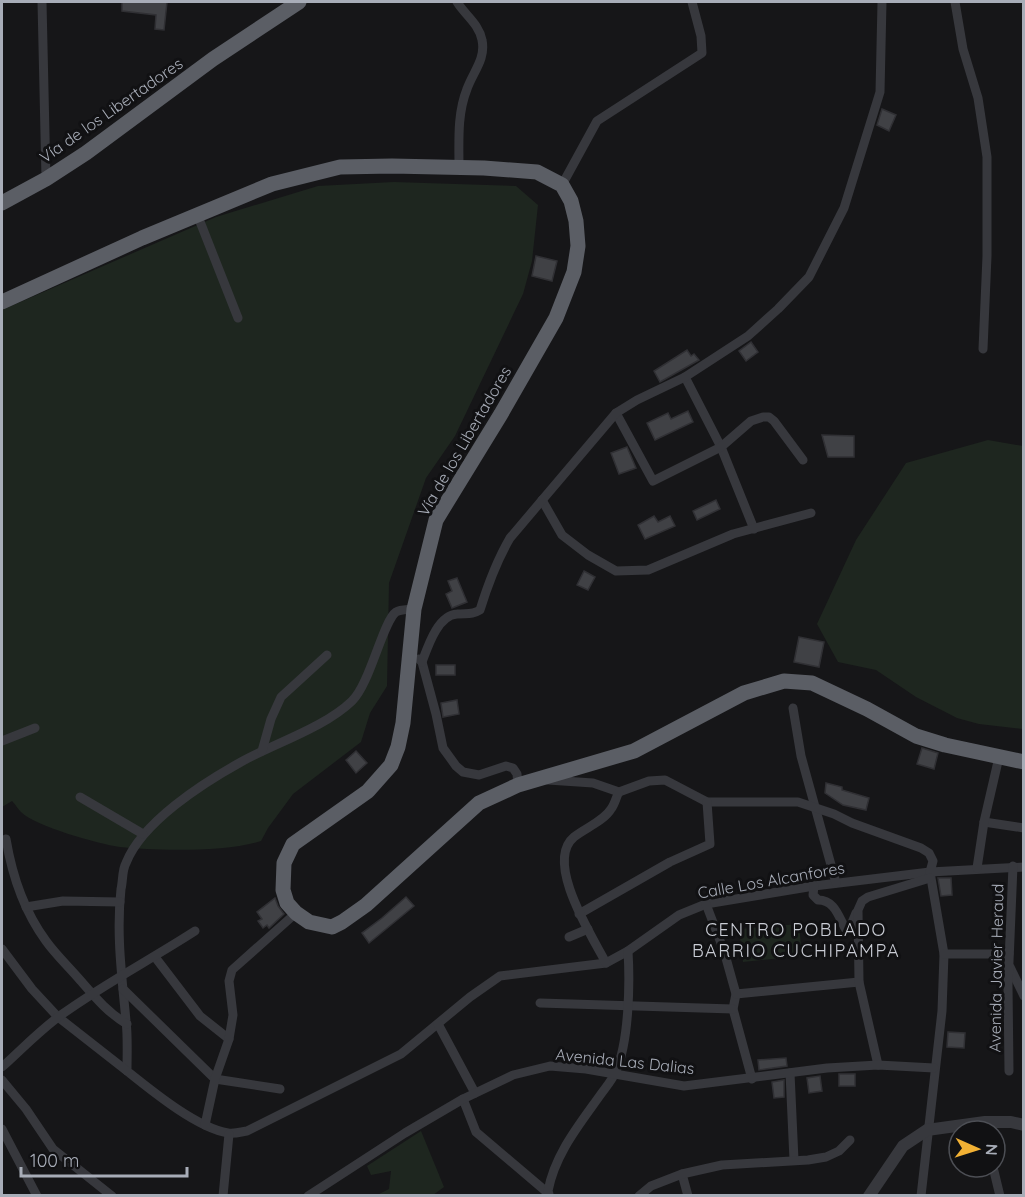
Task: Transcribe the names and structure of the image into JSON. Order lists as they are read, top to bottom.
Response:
{
  "streets": {
    "highway": ["Vía de los Libertadores"],
    "street": ["Calle Los Alcanfores", "Avenida Javier Heraud", "Avenida Las Dalias"]
  },
  "districts": ["CENTRO POBLADO BARRIO CUCHIPAMPA"],
  "scale_bar": "100 m",
  "north": "right"
}
